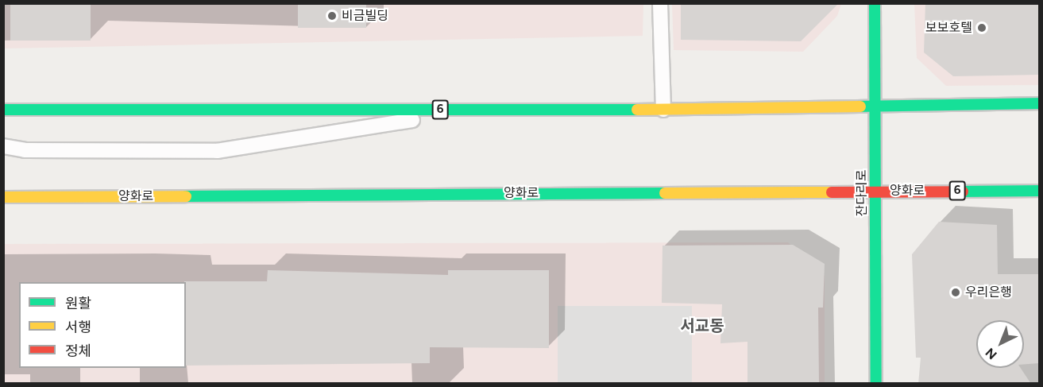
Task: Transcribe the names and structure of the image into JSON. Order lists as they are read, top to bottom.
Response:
{
  "streets": {
    "main road": ["6", "양화로", "잔다리로"]
  },
  "crossings": [
    ["6", "잔다리로"],
    ["양화로", "잔다리로"]
  ],
  "districts": ["서교동"],
  "places": ["비금빌딩", "보보호텔", "우리은행"],
  "legend": ["원활", "서행", "정체"],
  "north": "bottom left"
}
